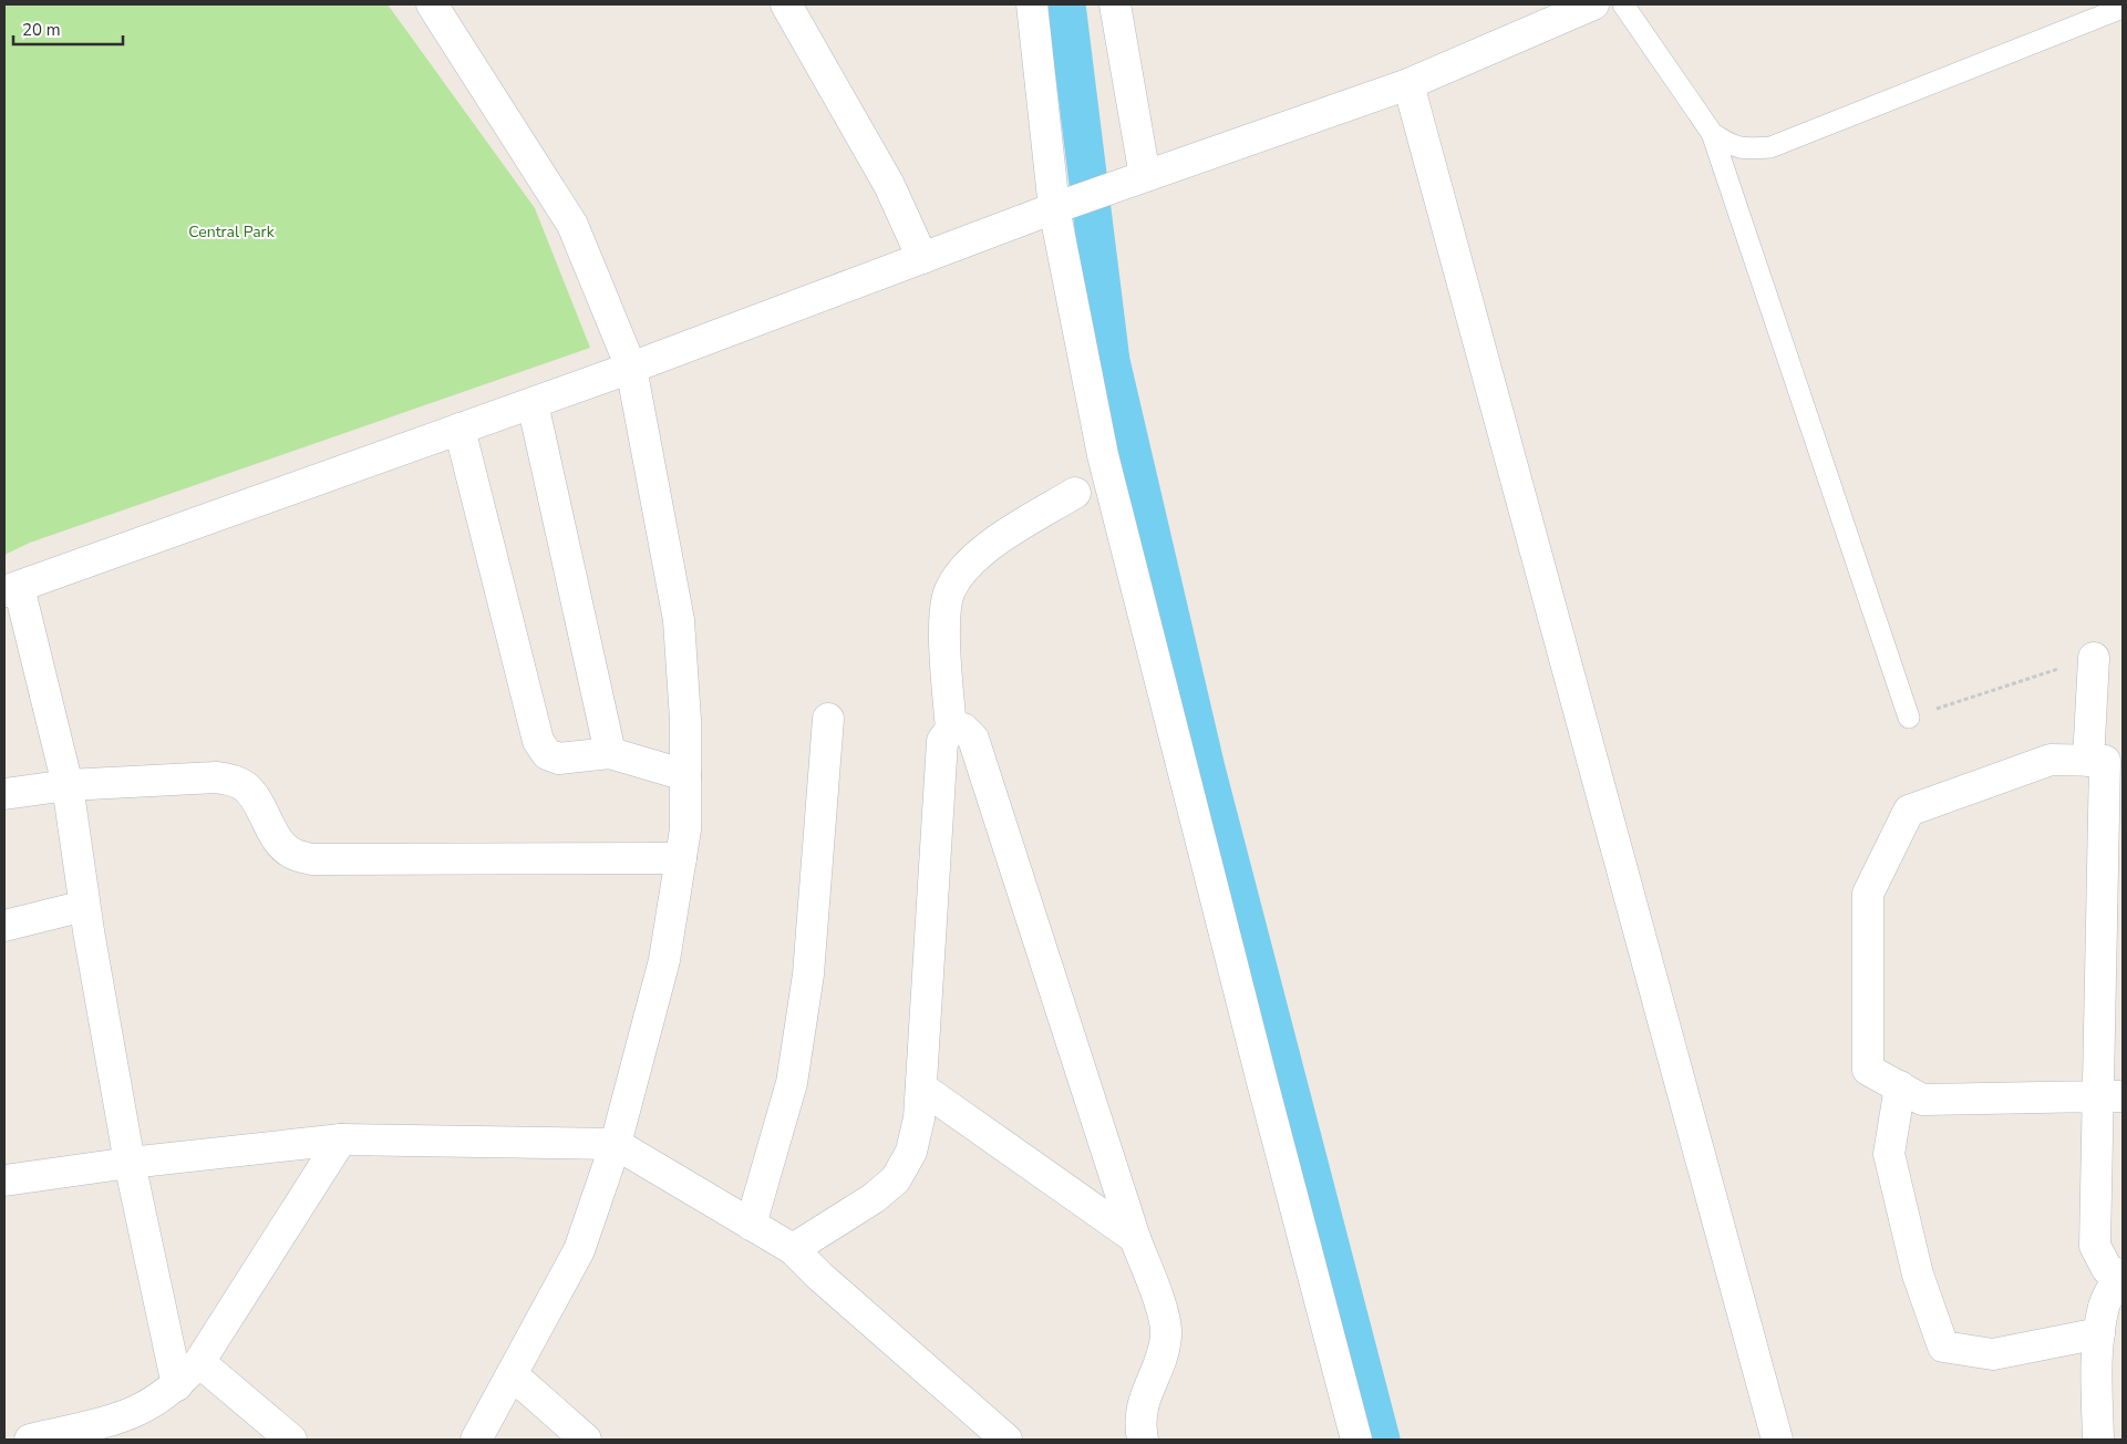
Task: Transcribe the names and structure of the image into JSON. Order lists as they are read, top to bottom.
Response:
{
  "parks": ["Central Park"],
  "scale_bar": "20 m"
}
